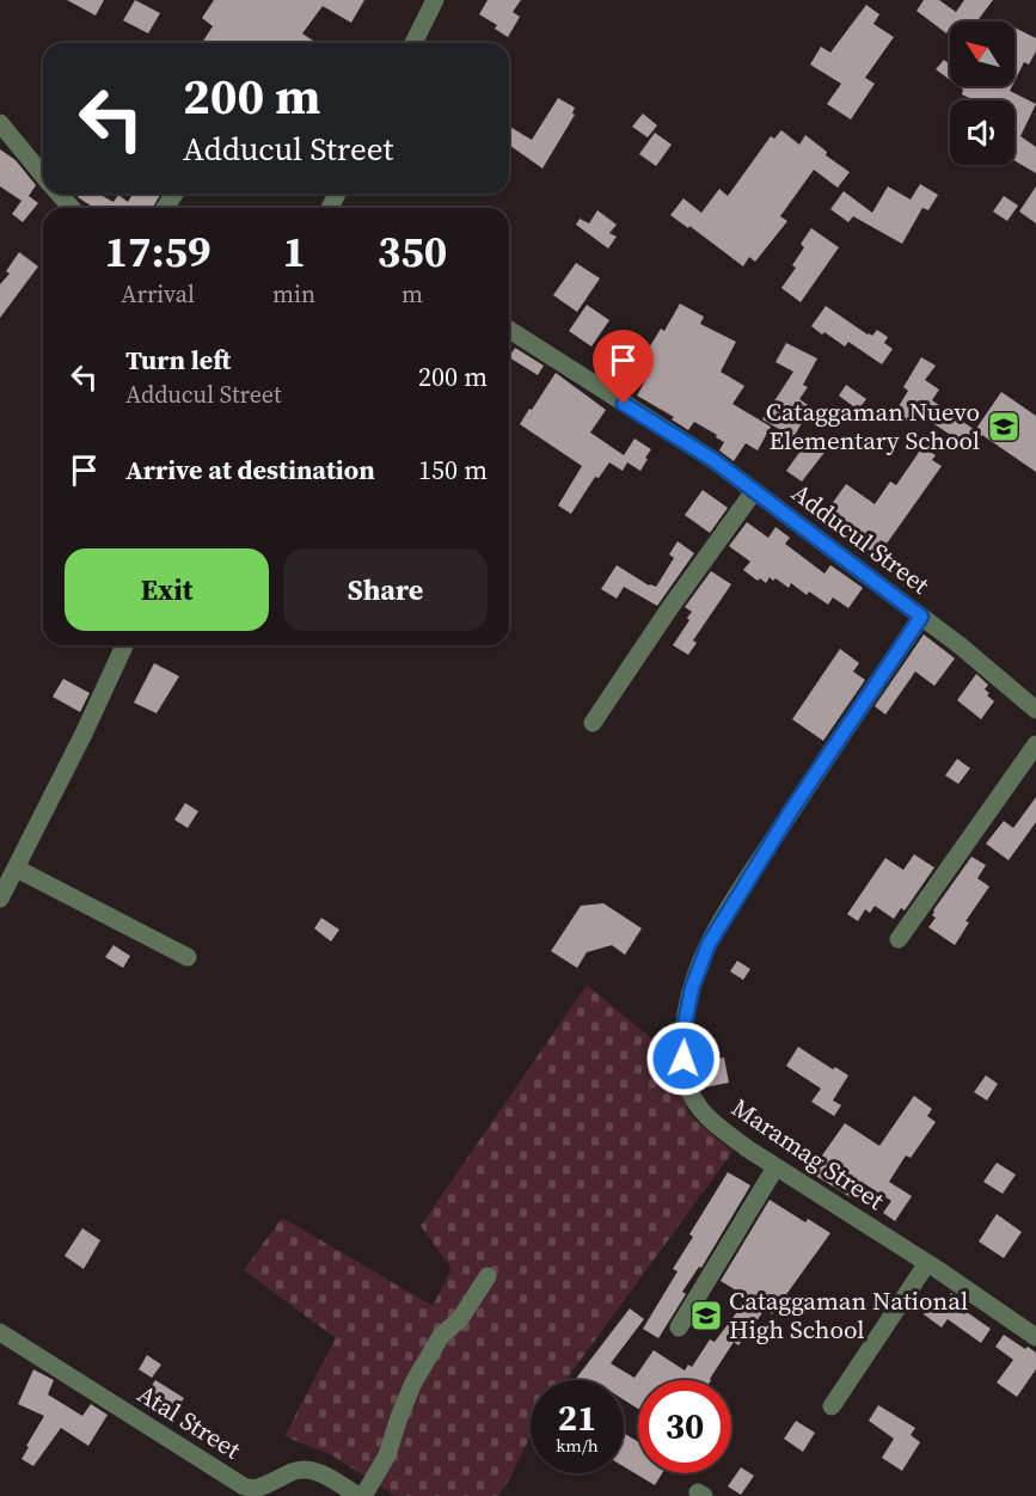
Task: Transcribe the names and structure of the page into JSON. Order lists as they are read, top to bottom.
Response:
{
  "streets": {
    "street": ["Adducul Street", "Maramag Street", "Atal Street"]
  },
  "crossings": [
    ["Adducul Street", "Maramag Street"]
  ],
  "places": {
    "school or university": ["Cataggaman Nuevo Elementary School", "Cataggaman National High School"]
  },
  "north": "top left",
  "page": {
    "turn": ["200 m", "Adducul Street"],
    "eta": [
      "17:59",
      "Arrival",
      "1",
      "min",
      "350",
      "m"
    ],
    "list": [
      {
        "name": "Turn left",
        "note": "Adducul Street",
        "value": "200 m"
      },
      {
        "name": "Arrive at destination",
        "value": "150 m"
      }
    ],
    "buttons": ["Exit", "Share"],
    "speed": "21 km/h",
    "limit": "30"
  }
}
